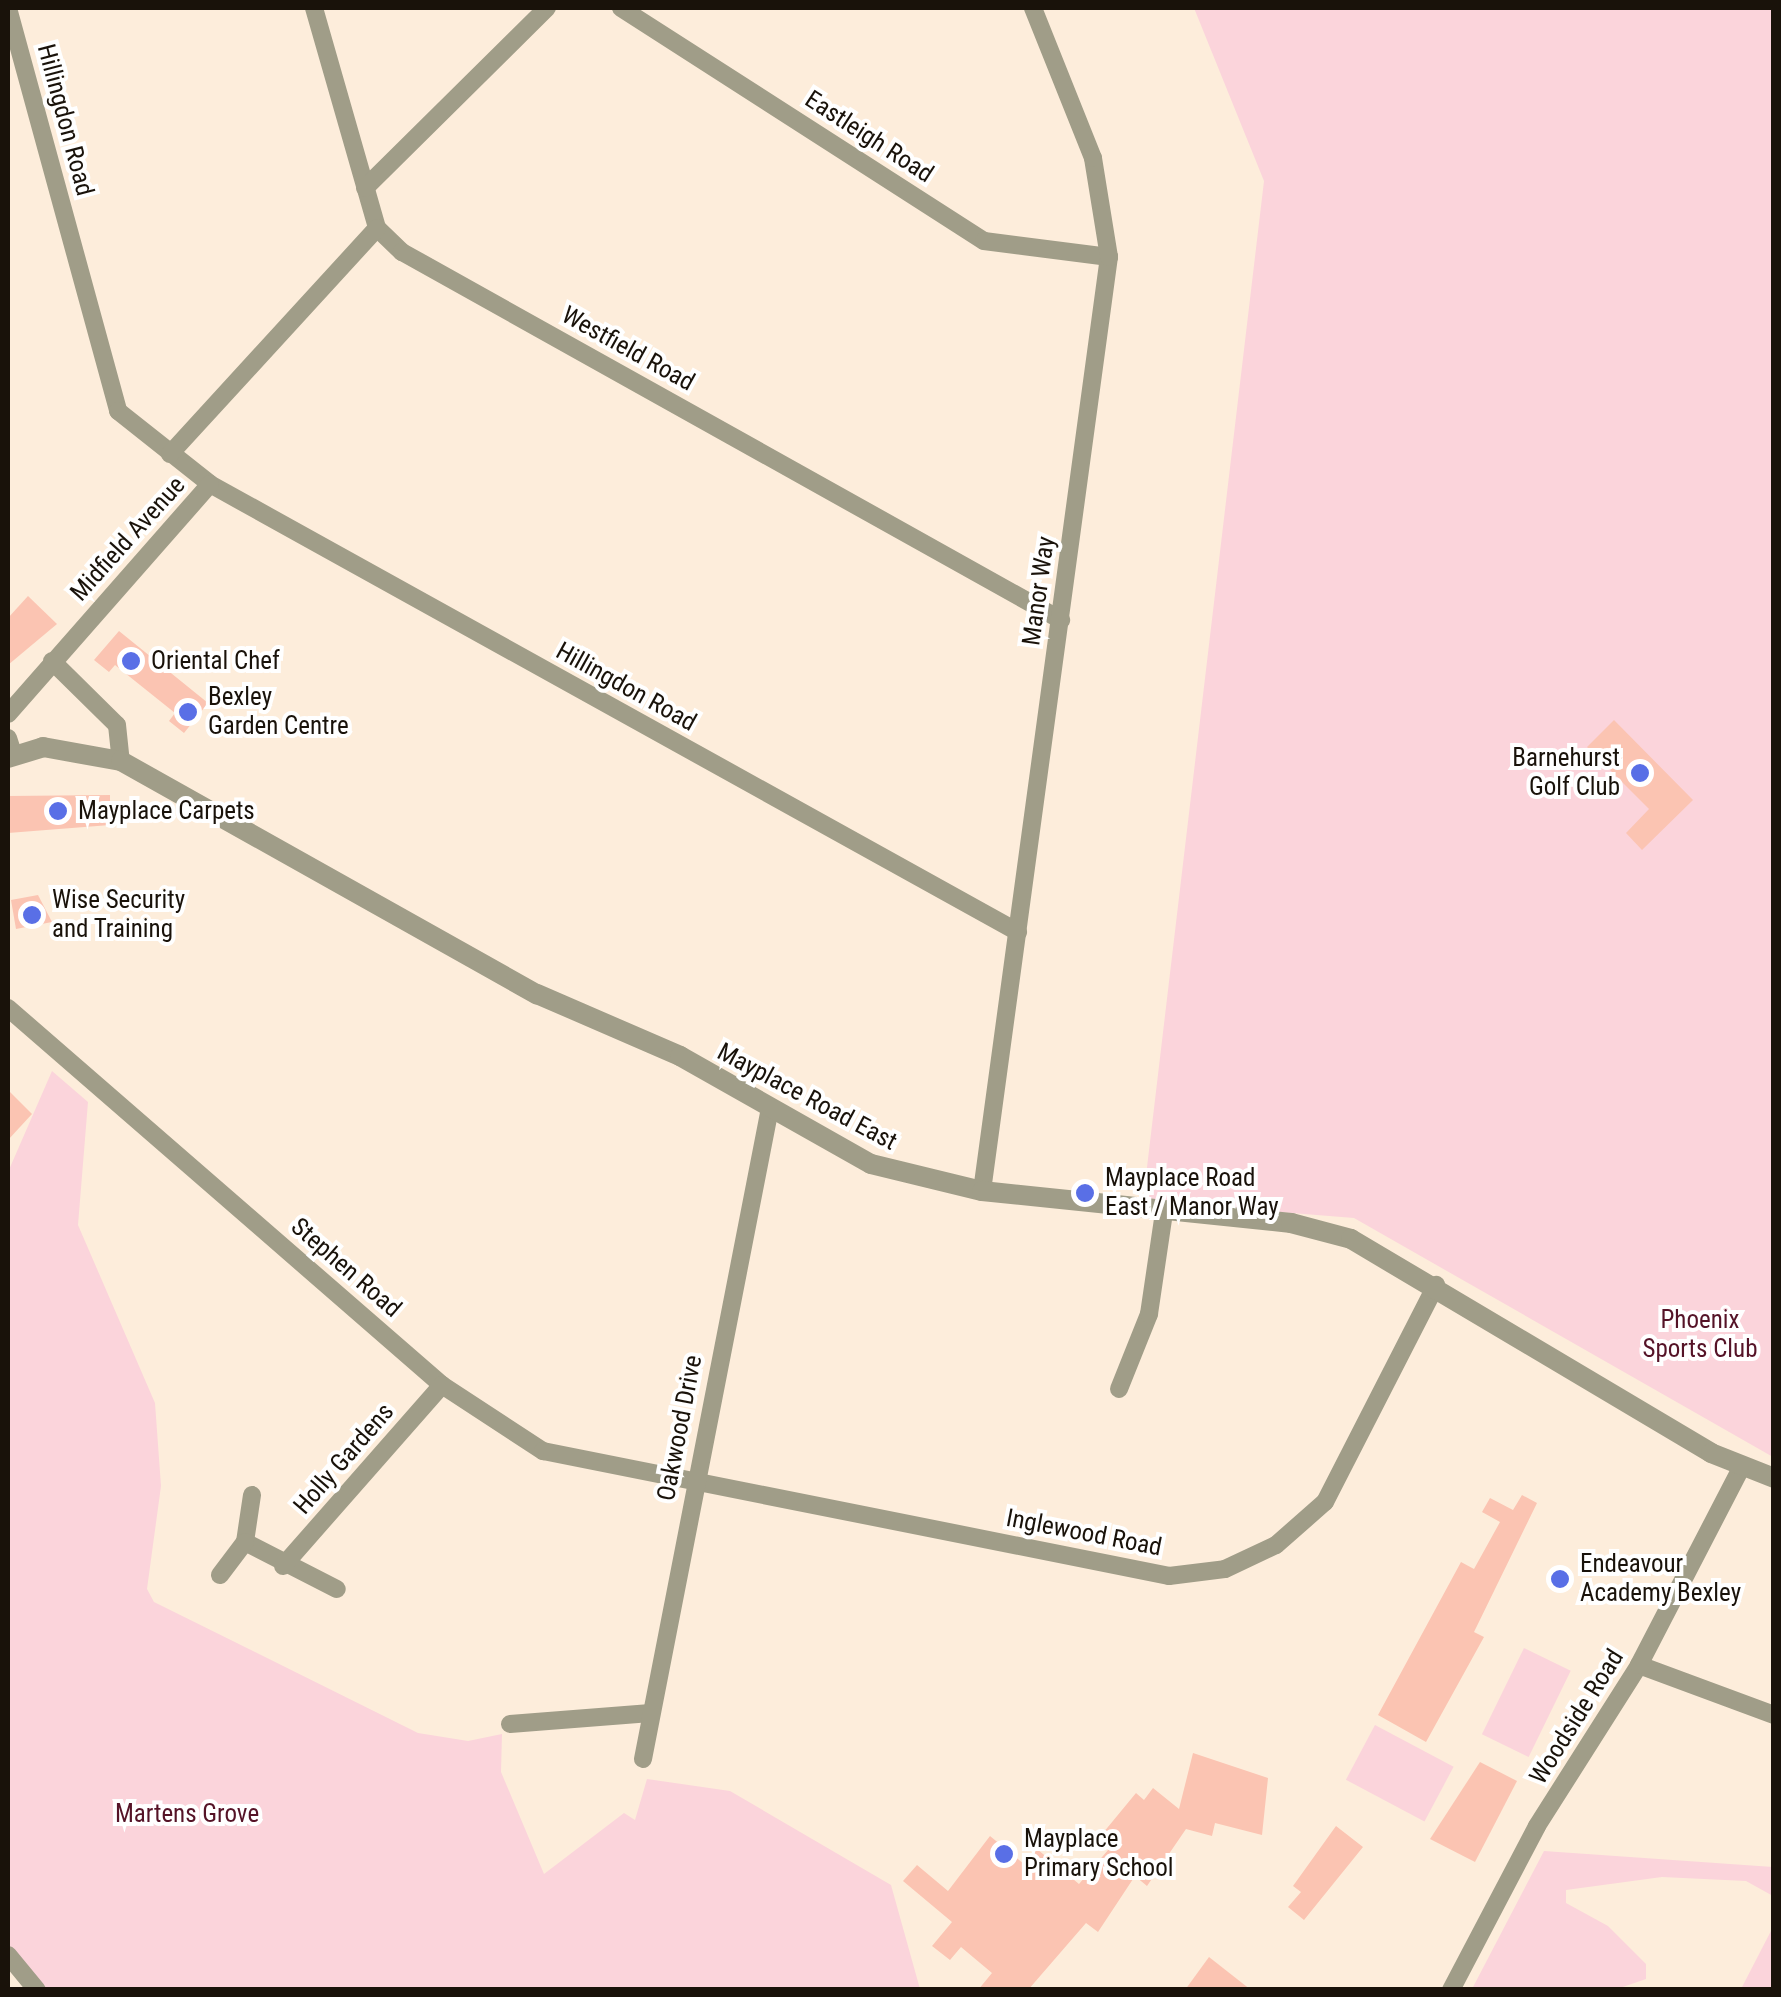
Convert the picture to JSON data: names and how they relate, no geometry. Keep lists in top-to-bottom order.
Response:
{
  "streets": {
    "street": [
      "Hillingdon Road",
      "Eastleigh Road",
      "Westfield Road",
      "Midfield Avenue",
      "Manor Way",
      "Mayplace Road East",
      "Stephen Road",
      "Oakwood Drive",
      "Holly Gardens",
      "Inglewood Road",
      "Woodside Road"
    ]
  },
  "crossings": [
    ["Hillingdon Road", "Midfield Avenue"],
    ["Hillingdon Road", "Manor Way"],
    ["Eastleigh Road", "Manor Way"],
    ["Westfield Road", "Midfield Avenue"],
    ["Westfield Road", "Manor Way"],
    ["Manor Way", "Mayplace Road East"],
    ["Mayplace Road East", "Oakwood Drive"],
    ["Mayplace Road East", "Inglewood Road"],
    ["Mayplace Road East", "Woodside Road"],
    ["Stephen Road", "Oakwood Drive"],
    ["Stephen Road", "Holly Gardens"],
    ["Stephen Road", "Inglewood Road"],
    ["Oakwood Drive", "Inglewood Road"]
  ],
  "parks": ["Phoenix Sports Club", "Martens Grove"],
  "places": [
    "Oriental Chef",
    "Bexley Garden Centre",
    "Barnehurst Golf Club",
    "Mayplace Carpets",
    "Wise Security and Training",
    "Mayplace Road East / Manor Way",
    "Endeavour Academy Bexley",
    "Mayplace Primary School"
  ]
}
